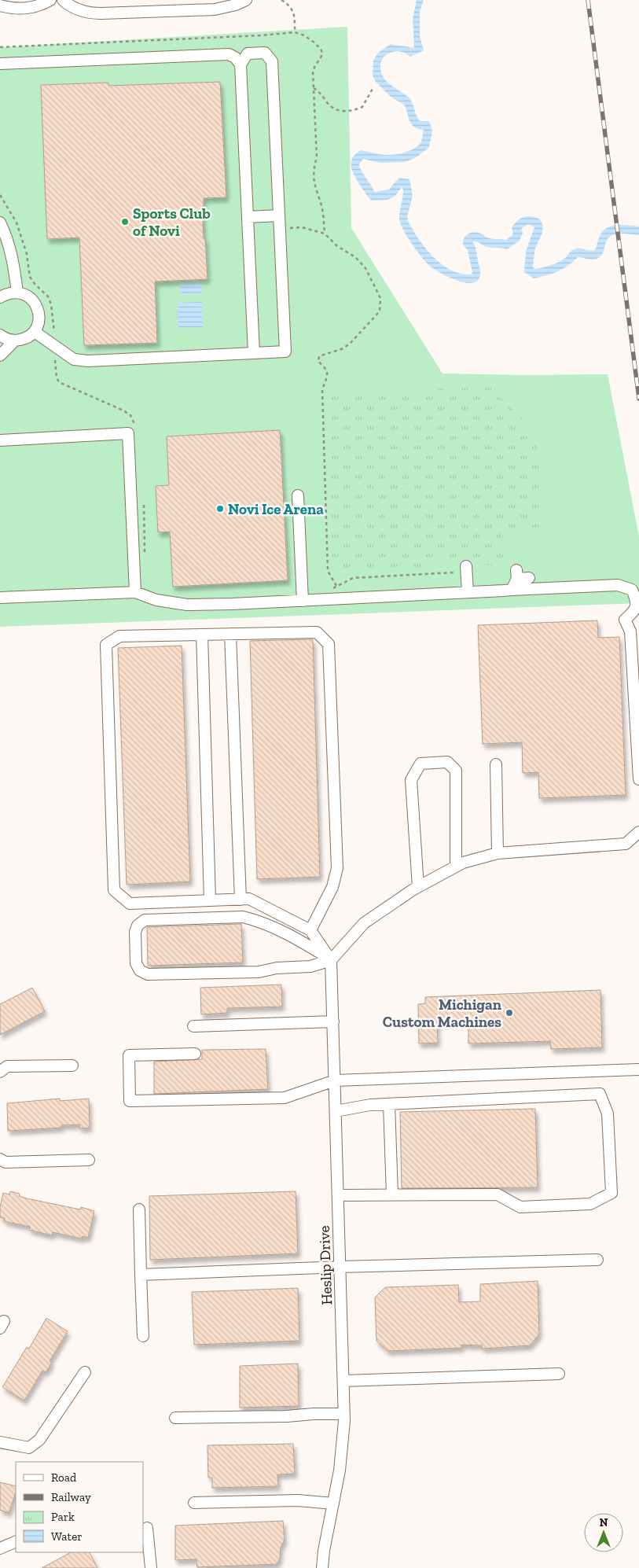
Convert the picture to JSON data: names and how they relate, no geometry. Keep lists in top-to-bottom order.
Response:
{
  "streets": {
    "street": ["Heslip Drive"]
  },
  "places": ["Sports Club of Novi", "Novi Ice Arena", "Michigan Custom Machines"],
  "legend": [
    "Road",
    "Railway",
    "Park",
    "Water"
  ],
  "north": "top"
}
